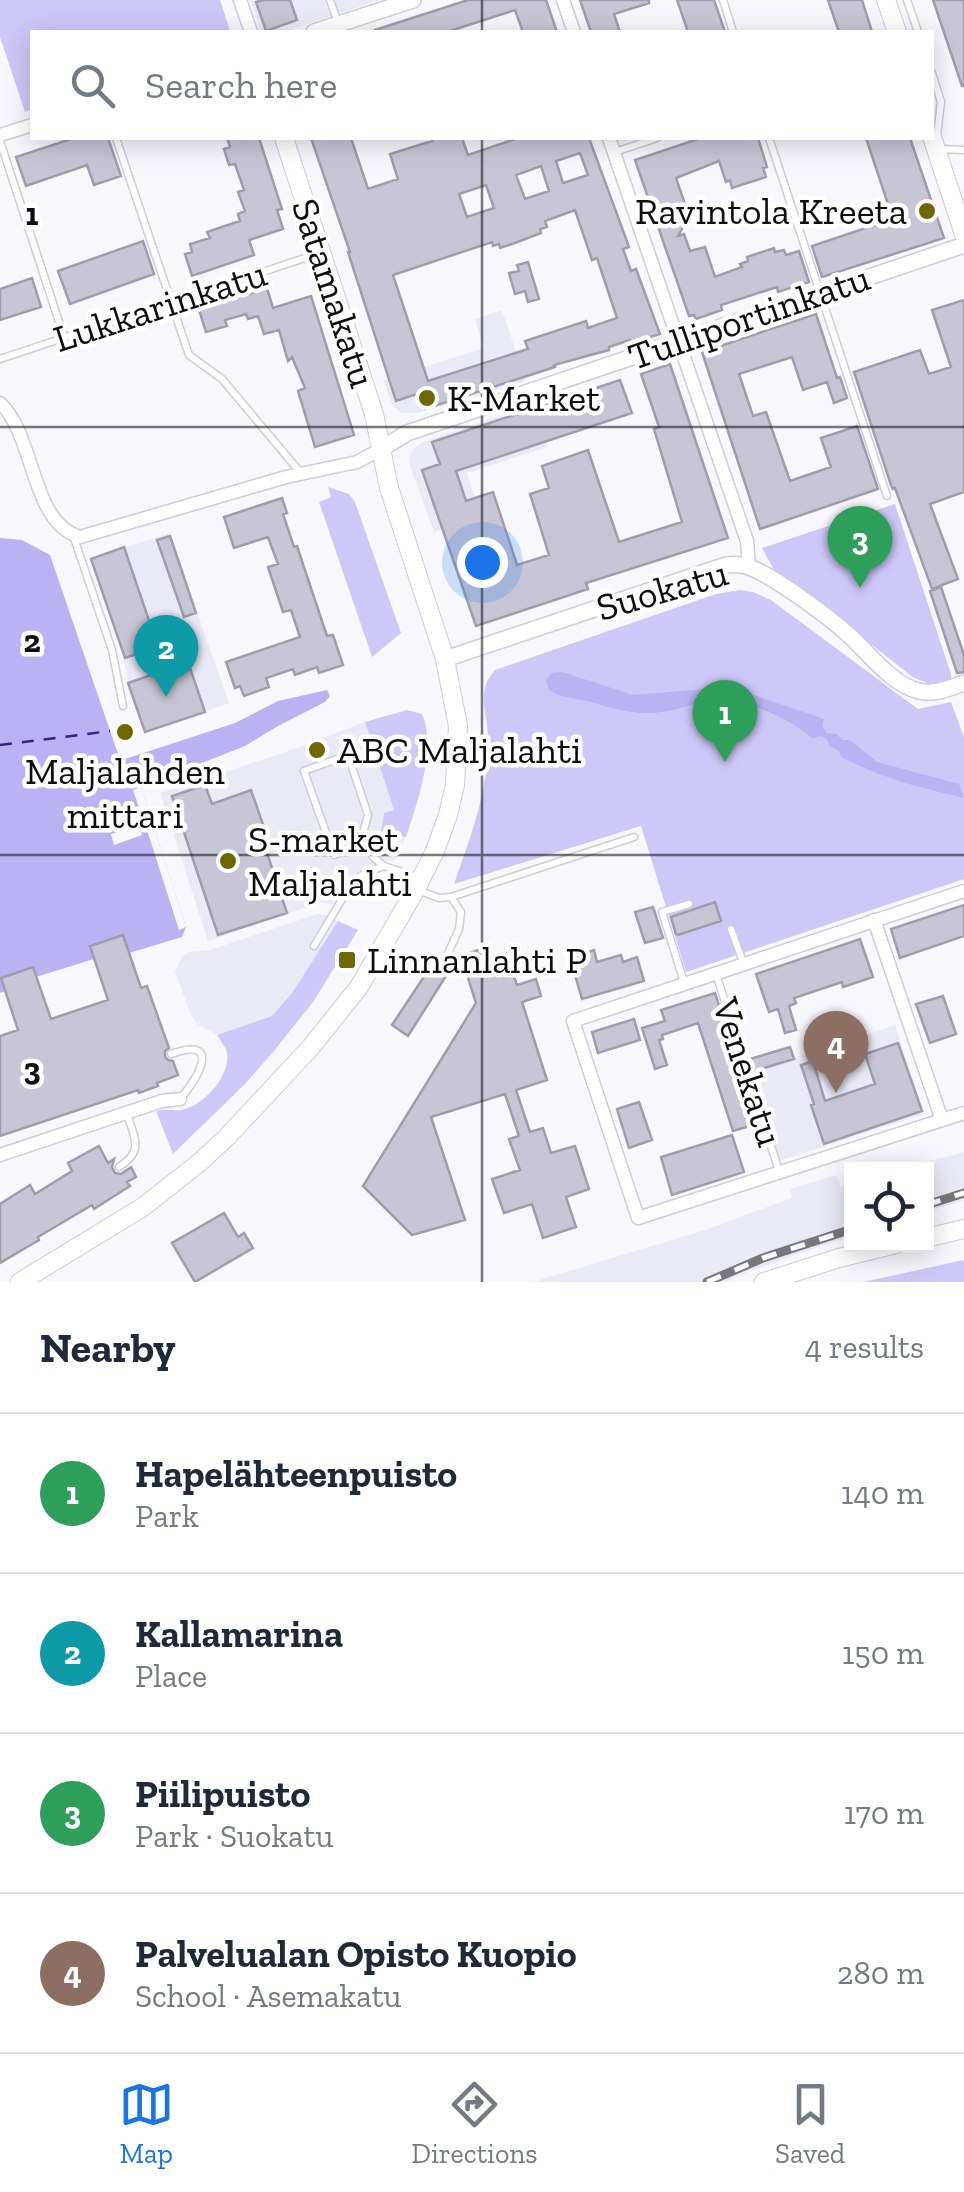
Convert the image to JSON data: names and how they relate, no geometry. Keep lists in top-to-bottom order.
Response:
{
  "streets": {
    "main road": ["Satamakatu"],
    "street": ["Tulliportinkatu", "Suokatu"],
    "lane": ["Lukkarinkatu", "Venekatu"]
  },
  "crossings": [
    ["Satamakatu", "Lukkarinkatu"],
    ["Satamakatu", "Tulliportinkatu"],
    ["Satamakatu", "Suokatu"]
  ],
  "places": {
    "other": [
      "Ravintola Kreeta",
      "K-Market",
      "Maljalahden mittari",
      "ABC Maljalahti",
      "S-market Maljalahti"
    ],
    "transit": ["Linnanlahti P"]
  },
  "page": {
    "search": "Search here",
    "pins": [
      "3",
      "2",
      "1",
      "4"
    ],
    "heading": ["Nearby", "4 results"],
    "list": [
      {
        "mark": "1",
        "name": "Hapelähteenpuisto",
        "note": "Park",
        "value": "140 m"
      },
      {
        "mark": "2",
        "name": "Kallamarina",
        "note": "Place",
        "value": "150 m"
      },
      {
        "mark": "3",
        "name": "Piilipuisto",
        "note": "Park · Suokatu",
        "value": "170 m"
      },
      {
        "mark": "4",
        "name": "Palvelualan Opisto Kuopio",
        "note": "School · Asemakatu",
        "value": "280 m"
      }
    ],
    "nav": ["Map", "Directions", "Saved"]
  },
  "grid": {
    "rows": ["1", "2", "3"]
  }
}
